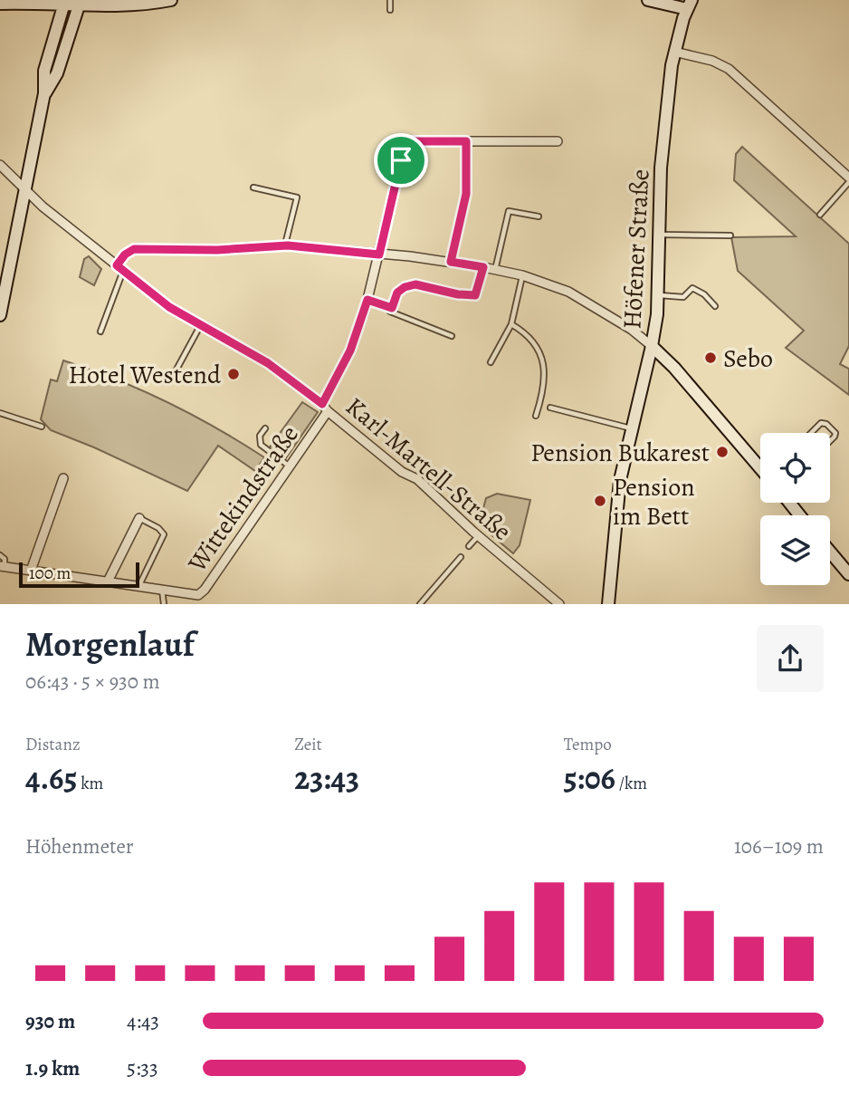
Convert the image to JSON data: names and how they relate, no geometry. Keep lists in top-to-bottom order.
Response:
{
  "streets": {
    "main road": ["Höfener Straße"],
    "street": ["Karl-Martell-Straße", "Wittekindstraße"]
  },
  "crossings": [
    ["Karl-Martell-Straße", "Wittekindstraße"]
  ],
  "places": [
    "Sebo",
    "Hotel Westend",
    "Pension Bukarest",
    "Pension im Bett"
  ],
  "scale_bar": "100 m",
  "page": {
    "scale": "100 m",
    "heading": ["Morgenlauf", "06:43 · 5 × 930 m"],
    "stats": [
      ["Distanz", "4.65 km"],
      ["Zeit", "23:43"],
      ["Tempo", "5:06 /km"]
    ],
    "chart": ["Höhenmeter", "106–109 m"],
    "list": [
      {
        "name": "930 m",
        "note": "4:43"
      },
      {
        "name": "1.9 km",
        "note": "5:33"
      }
    ]
  }
}
